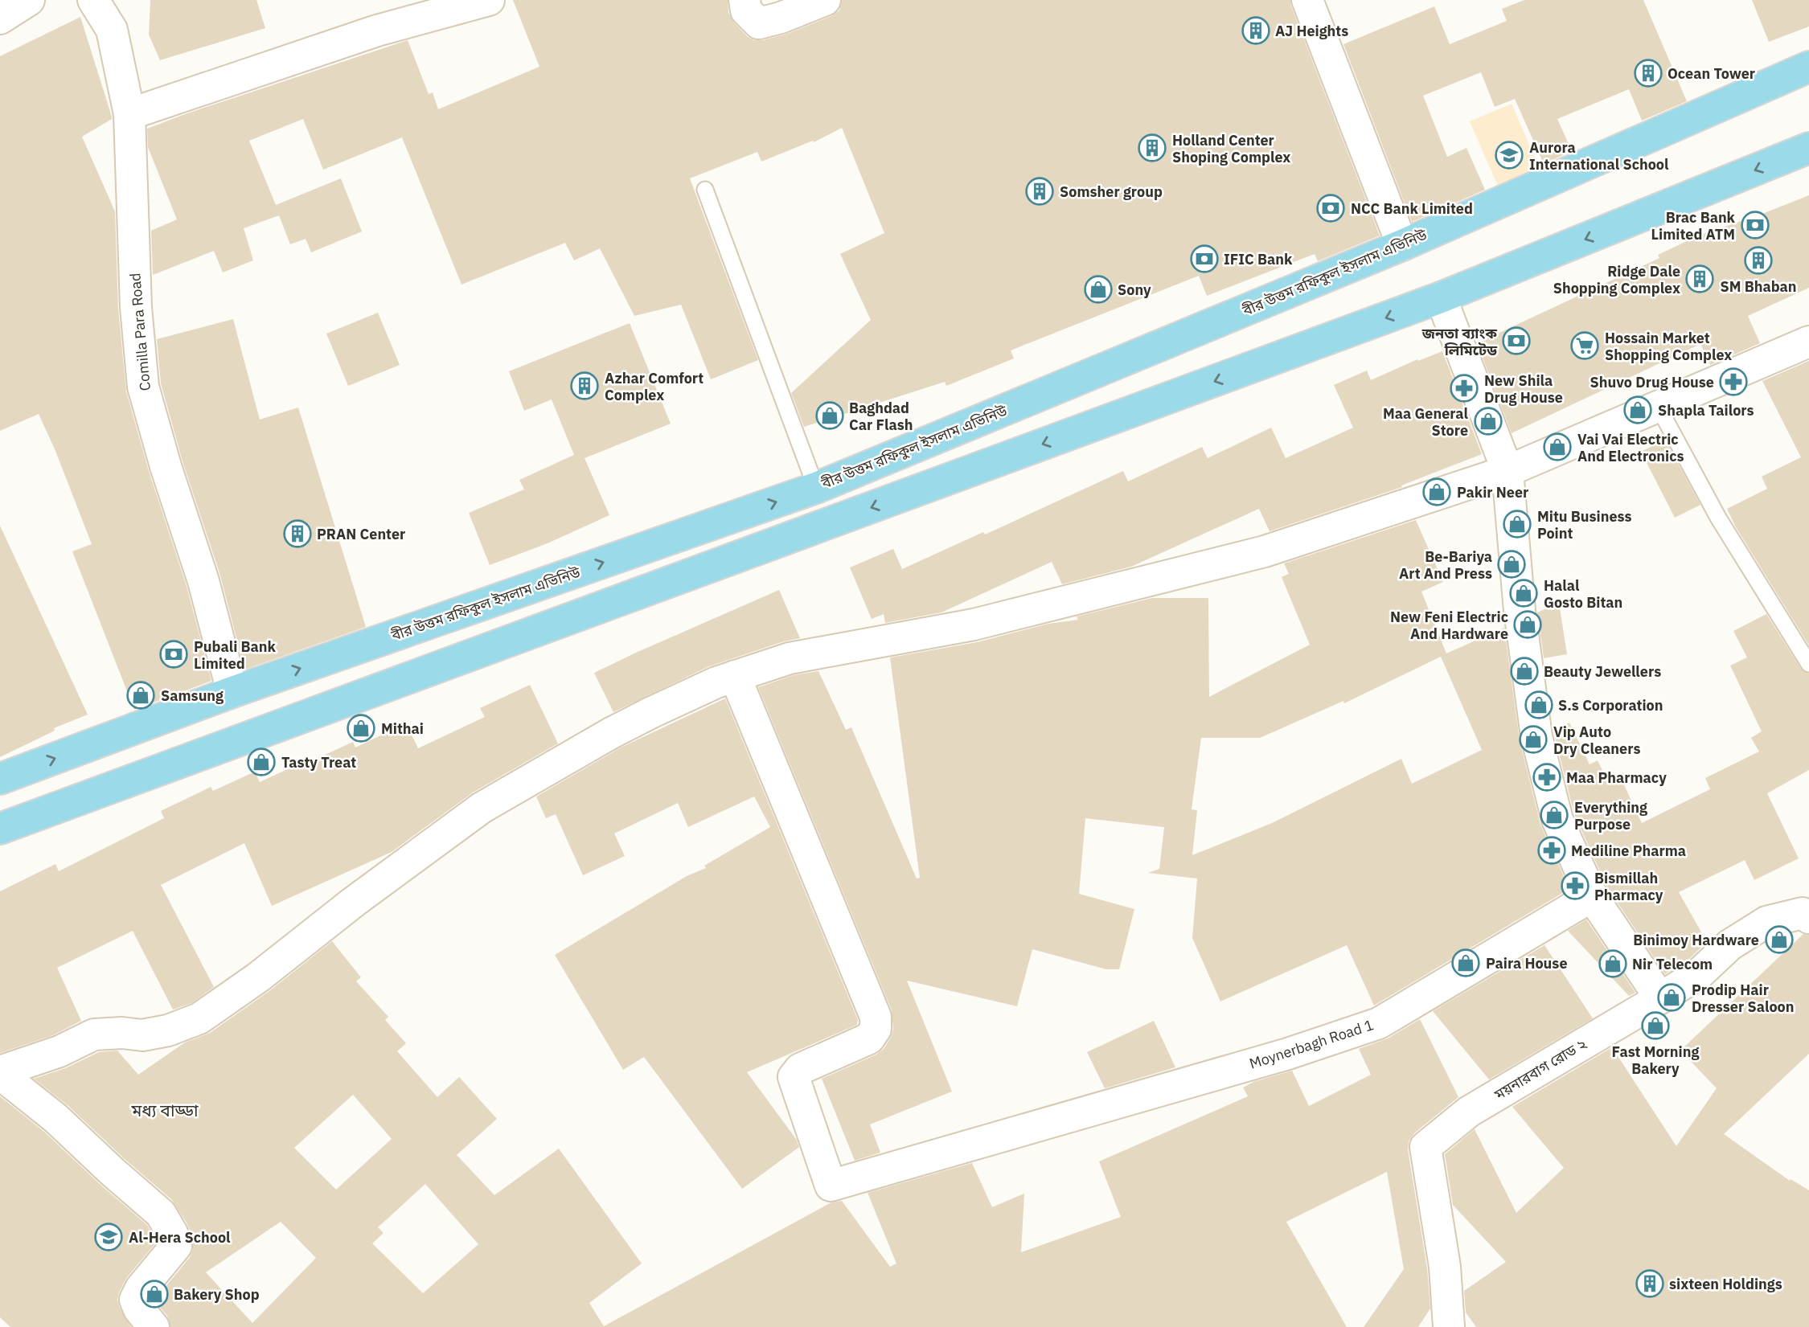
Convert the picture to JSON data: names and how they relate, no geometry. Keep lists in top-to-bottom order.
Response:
{
  "streets": {
    "main road": ["বীর উত্তম রফিকুল ইসলাম এভিনিউ"],
    "street": ["Comilla Para Road", "Moynerbagh Road 1", "ময়নারবাগ রোড ২"]
  },
  "crossings": [
    ["বীর উত্তম রফিকুল ইসলাম এভিনিউ", "Comilla Para Road"]
  ],
  "districts": ["মধ্য বাড্ডা"],
  "places": {
    "building": [
      "AJ Heights",
      "Ocean Tower",
      "Holland Center Shoping Complex",
      "Somsher group",
      "SM Bhaban",
      "Ridge Dale Shopping Complex",
      "Azhar Comfort Complex",
      "PRAN Center",
      "sixteen Holdings"
    ],
    "school or university": ["Aurora International School", "Al-Hera School"],
    "bank": [
      "NCC Bank Limited",
      "Brac Bank Limited ATM",
      "IFIC Bank",
      "জনতা ব্যাংক লিমিটেড",
      "Pubali Bank Limited"
    ],
    "shop": [
      "Sony",
      "Shapla Tailors",
      "Baghdad Car Flash",
      "Maa General Store",
      "Vai Vai Electric And Electronics",
      "Pakir Neer",
      "Mitu Business Point",
      "Be-Bariya Art And Press",
      "Halal Gosto Bitan",
      "New Feni Electric And Hardware",
      "Beauty Jewellers",
      "Samsung",
      "S.s Corporation",
      "Mithai",
      "Vip Auto Dry Cleaners",
      "Tasty Treat",
      "Everything Purpose",
      "Binimoy Hardware",
      "Paira House",
      "Nir Telecom",
      "Prodip Hair Dresser Saloon",
      "Fast Morning Bakery",
      "Bakery Shop"
    ],
    "supermarket": ["Hossain Market Shopping Complex"],
    "pharmacy": [
      "Shuvo Drug House",
      "New Shila Drug House",
      "Maa Pharmacy",
      "Mediline Pharma",
      "Bismillah Pharmacy"
    ]
  }
}
